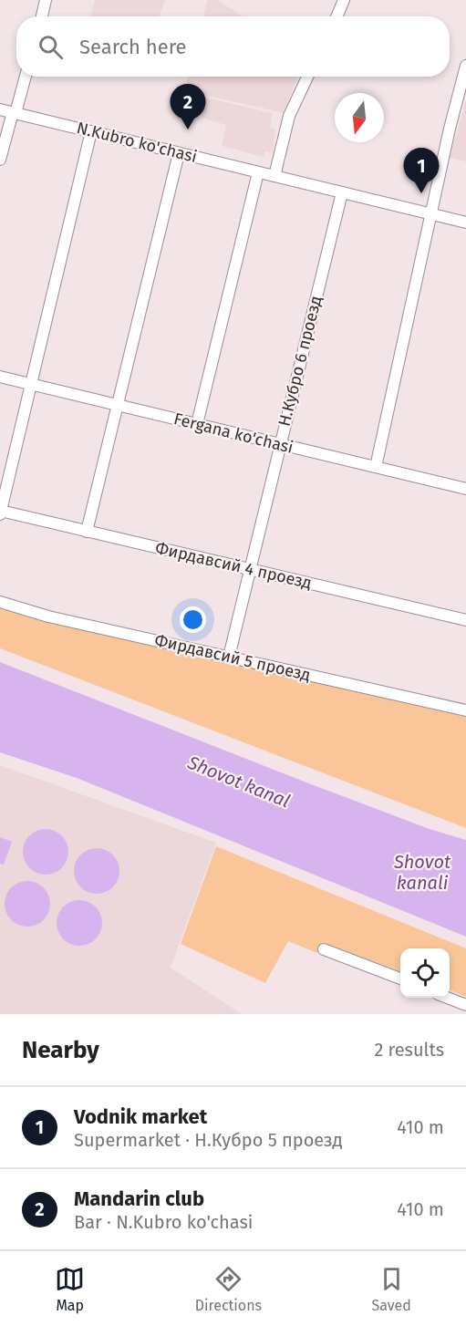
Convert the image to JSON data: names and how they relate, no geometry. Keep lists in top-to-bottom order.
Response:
{
  "streets": {
    "street": [
      "N.Kubro ko'chasi",
      "Н.Кубро 6 проезд",
      "Fergana ko'chasi",
      "Фирдавсий 4 проезд",
      "Фирдавсий 5 проезд"
    ]
  },
  "crossings": [
    ["N.Kubro ko'chasi", "Н.Кубро 6 проезд"],
    ["Н.Кубро 6 проезд", "Fergana ko'chasi"],
    ["Н.Кубро 6 проезд", "Фирдавсий 4 проезд"],
    ["Н.Кубро 6 проезд", "Фирдавсий 5 проезд"]
  ],
  "water": ["Shovot kanal", "Shovot kanali"],
  "north": "bottom",
  "page": {
    "search": "Search here",
    "pins": ["2", "1"],
    "heading": ["Nearby", "2 results"],
    "list": [
      {
        "mark": "1",
        "name": "Vodnik market",
        "note": "Supermarket · Н.Кубро 5 проезд",
        "value": "410 m"
      },
      {
        "mark": "2",
        "name": "Mandarin club",
        "note": "Bar · N.Kubro ko'chasi",
        "value": "410 m"
      }
    ],
    "nav": ["Map", "Directions", "Saved"]
  }
}
